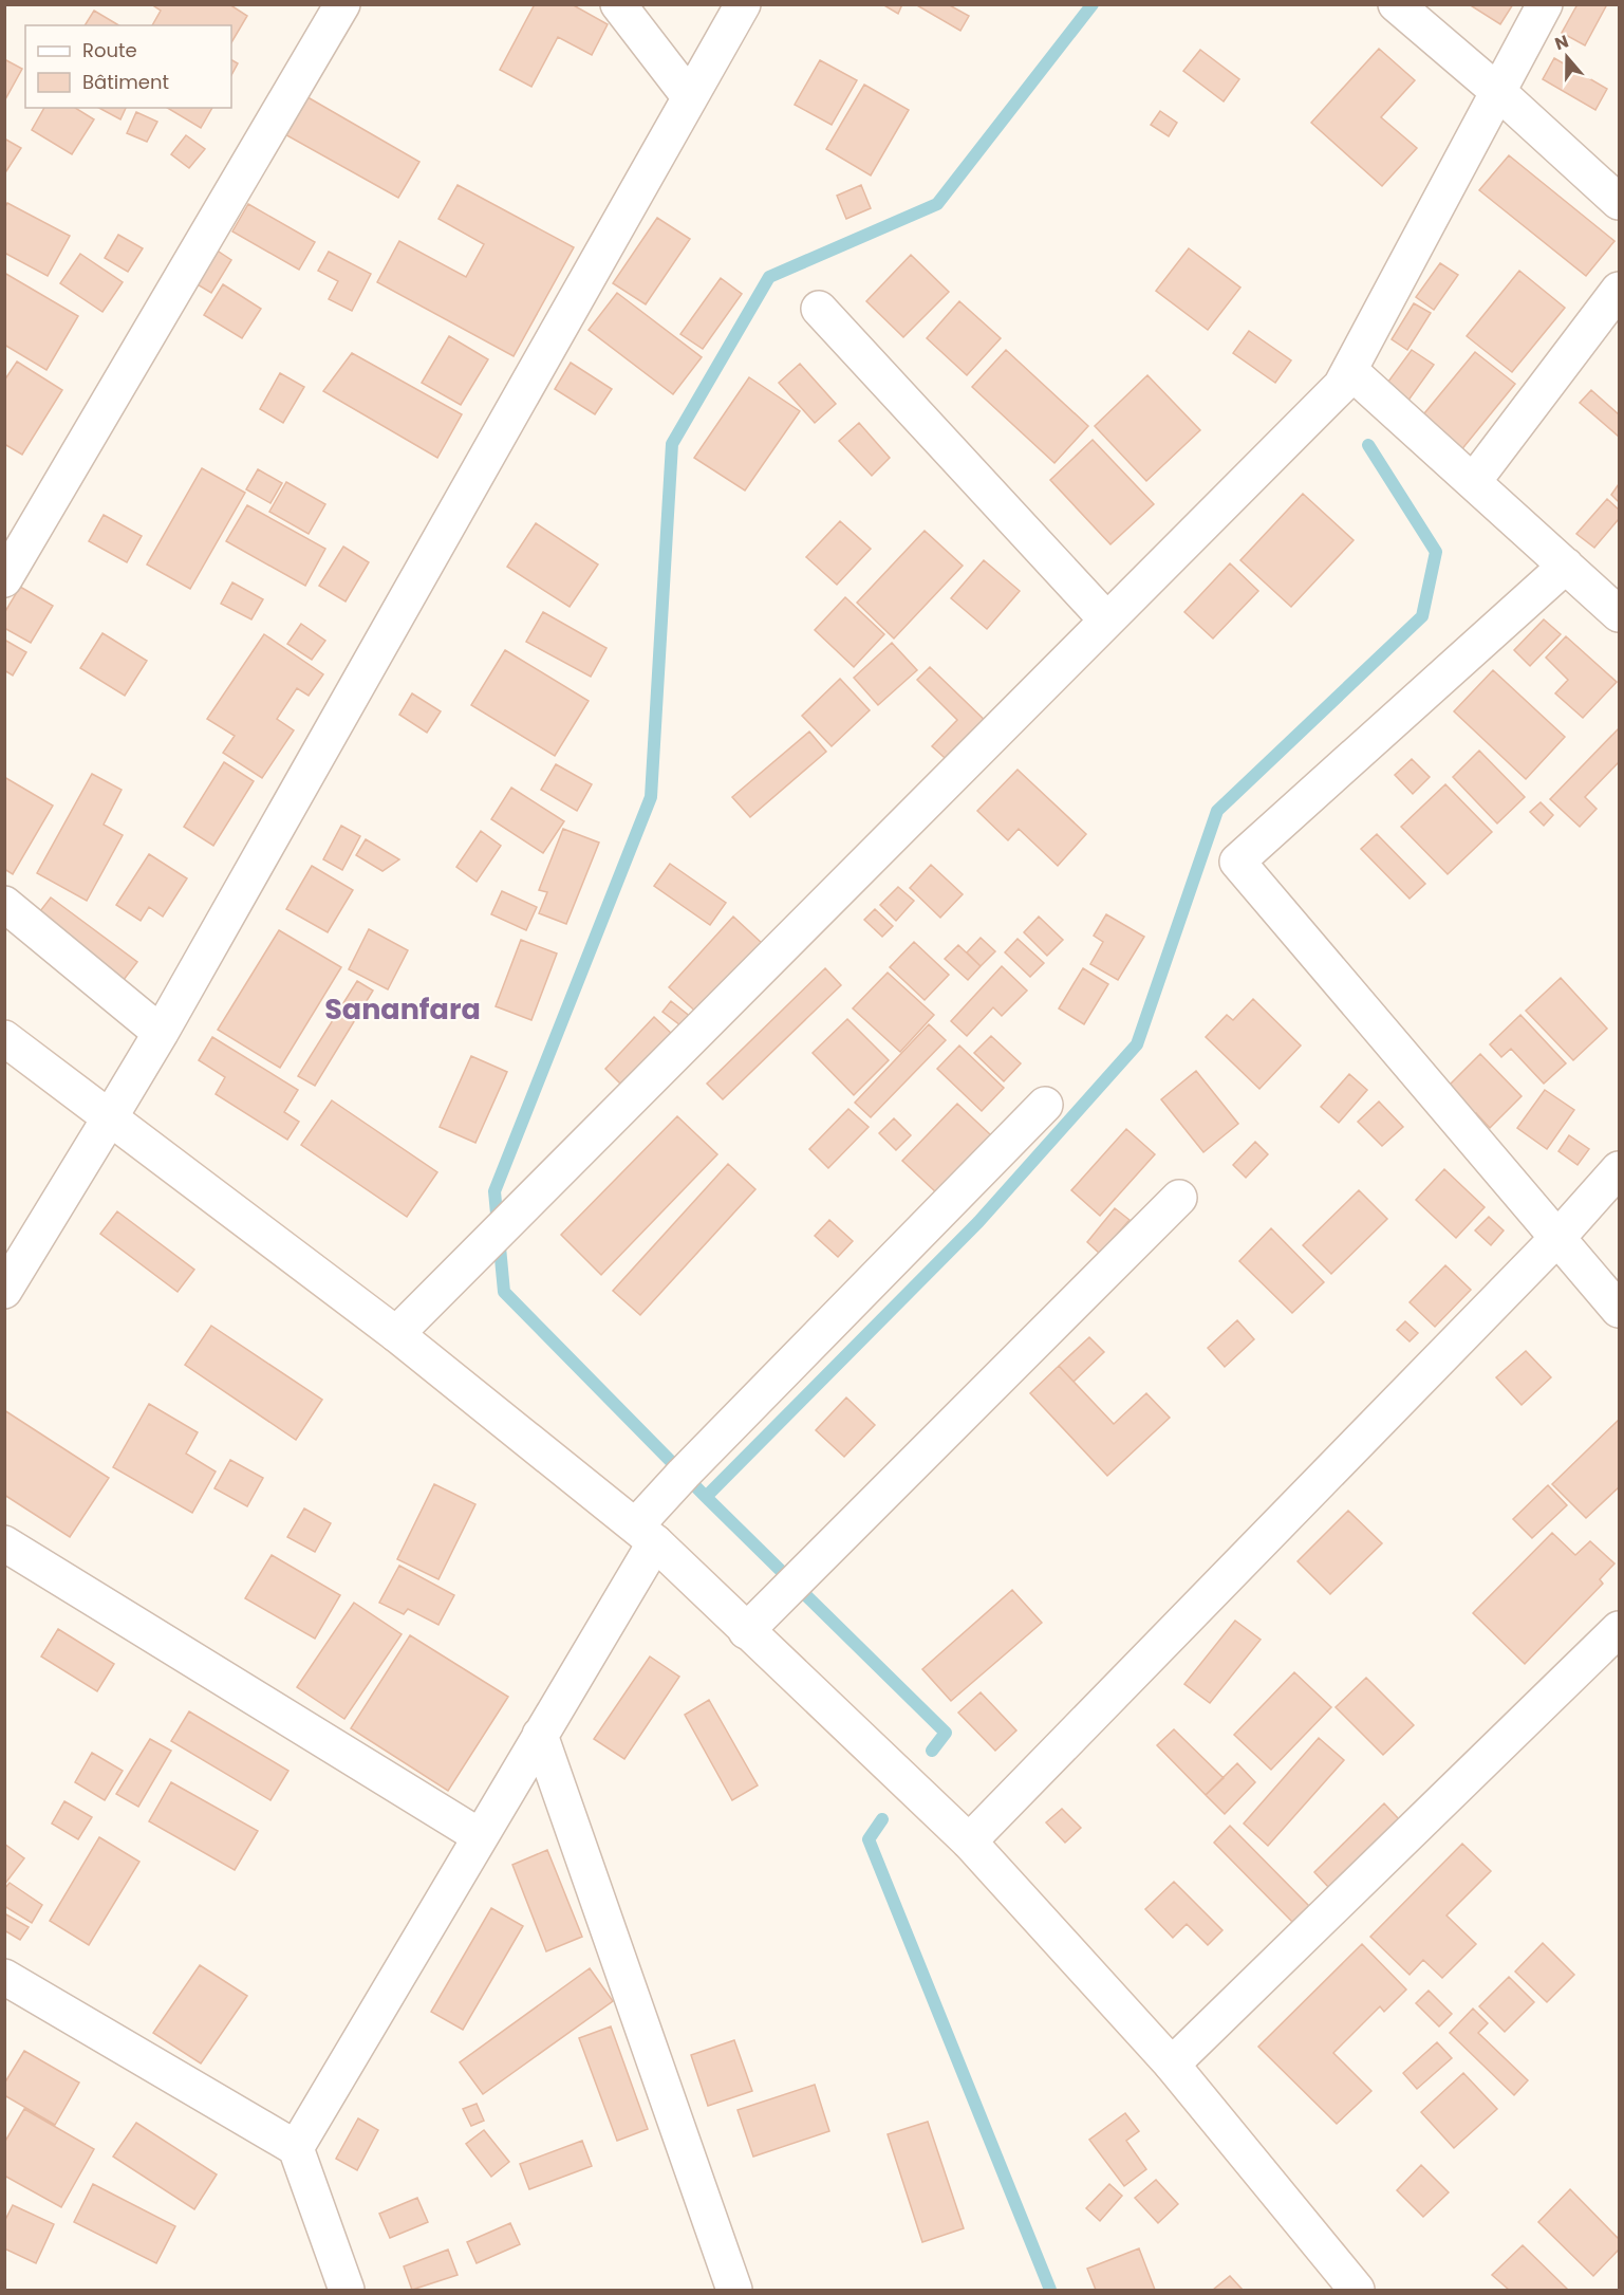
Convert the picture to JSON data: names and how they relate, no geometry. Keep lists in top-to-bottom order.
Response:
{
  "districts": ["Sananfara"],
  "legend": ["Route", "Bâtiment"],
  "north": "top"
}
